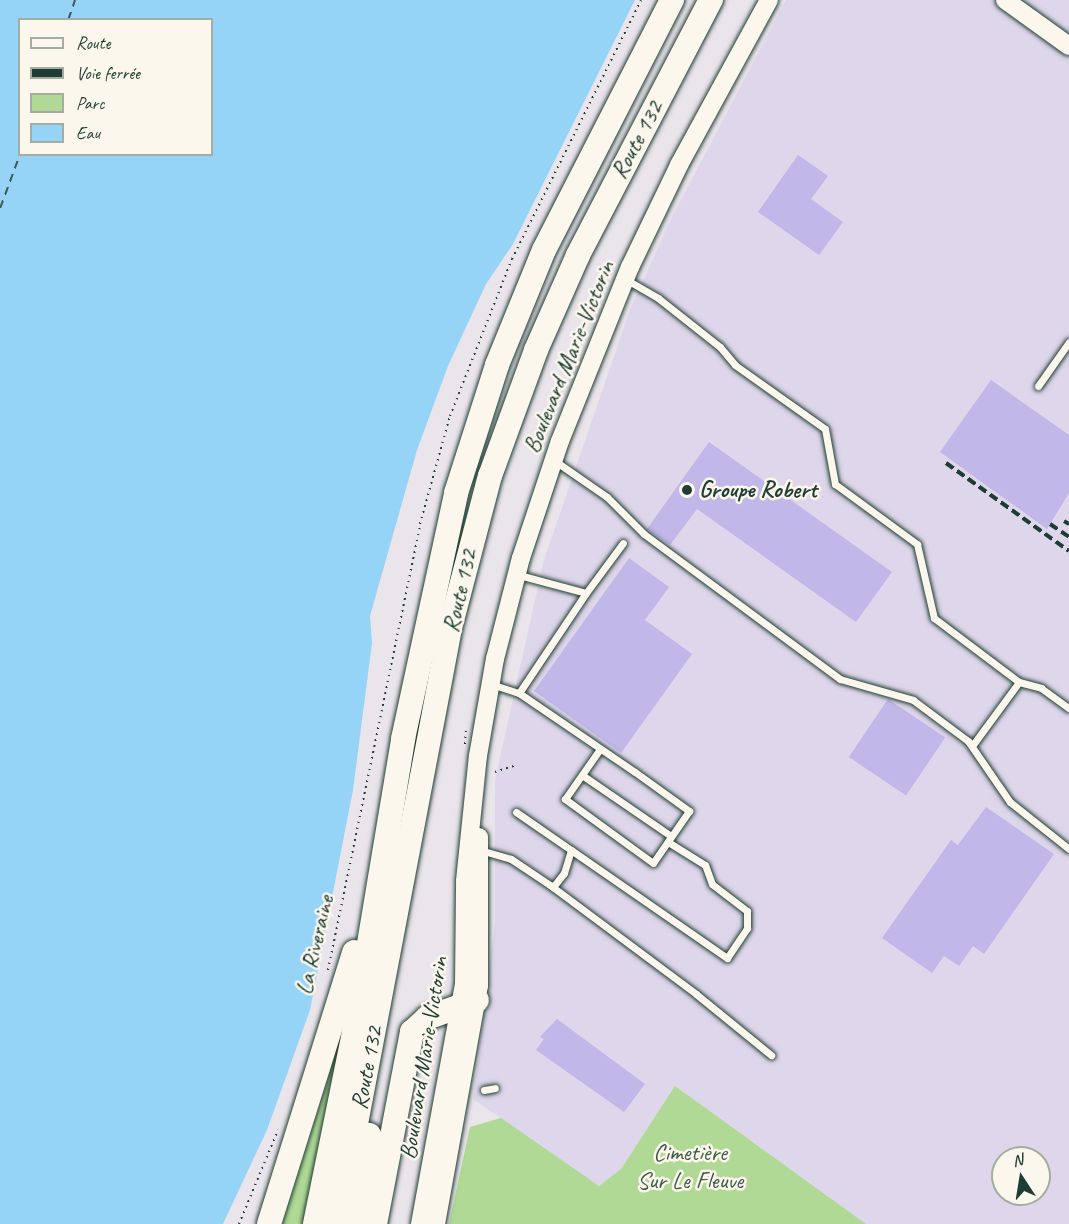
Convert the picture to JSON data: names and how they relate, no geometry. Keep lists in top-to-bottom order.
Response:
{
  "streets": {
    "highway": ["Route 132"],
    "street": ["Boulevard Marie-Victorin"],
    "path": ["La Riveraine"]
  },
  "parks": ["Cimetière Sur Le Fleuve"],
  "places": ["Groupe Robert"],
  "legend": [
    "Route",
    "Voie ferrée",
    "Parc",
    "Eau"
  ],
  "north": "top"
}
